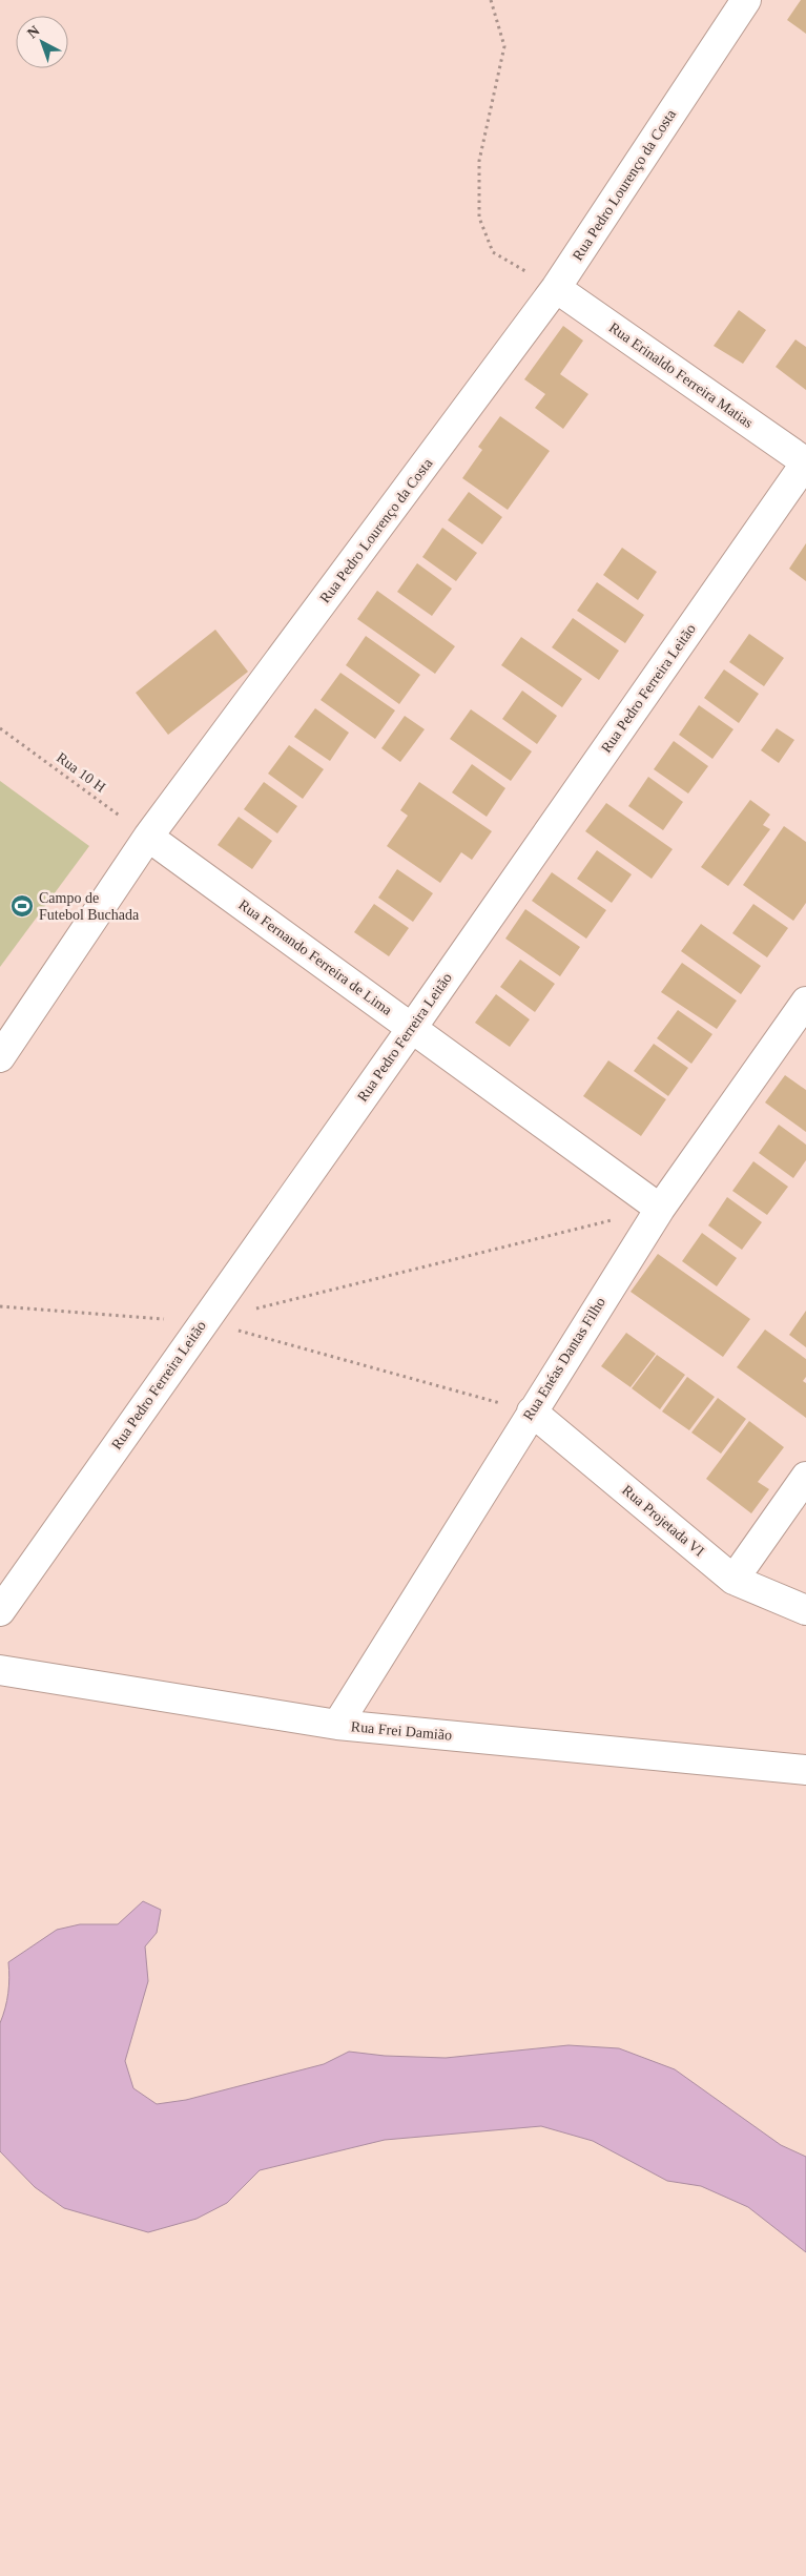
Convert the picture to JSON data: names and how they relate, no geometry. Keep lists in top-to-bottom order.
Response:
{
  "streets": {
    "street": [
      "Rua Pedro Lourenço da Costa",
      "Rua Erinaldo Ferreira Matias",
      "Rua Pedro Ferreira Leitão",
      "Rua Fernando Ferreira de Lima",
      "Rua Enéas Dantas Filho",
      "Rua Projetada VI",
      "Rua Frei Damião"
    ],
    "path": ["Rua 10 H"]
  },
  "crossings": [
    ["Rua Pedro Lourenço da Costa", "Rua Erinaldo Ferreira Matias"],
    ["Rua Pedro Lourenço da Costa", "Rua 10 H"],
    ["Rua Pedro Lourenço da Costa", "Rua Fernando Ferreira de Lima"],
    ["Rua Erinaldo Ferreira Matias", "Rua Pedro Ferreira Leitão"],
    ["Rua Pedro Ferreira Leitão", "Rua Fernando Ferreira de Lima"],
    ["Rua 10 H", "Rua Fernando Ferreira de Lima"],
    ["Rua Fernando Ferreira de Lima", "Rua Enéas Dantas Filho"],
    ["Rua Enéas Dantas Filho", "Rua Projetada VI"],
    ["Rua Enéas Dantas Filho", "Rua Frei Damião"]
  ],
  "places": {
    "sports": ["Campo de Futebol Buchada"]
  },
  "north": "top left"
}
